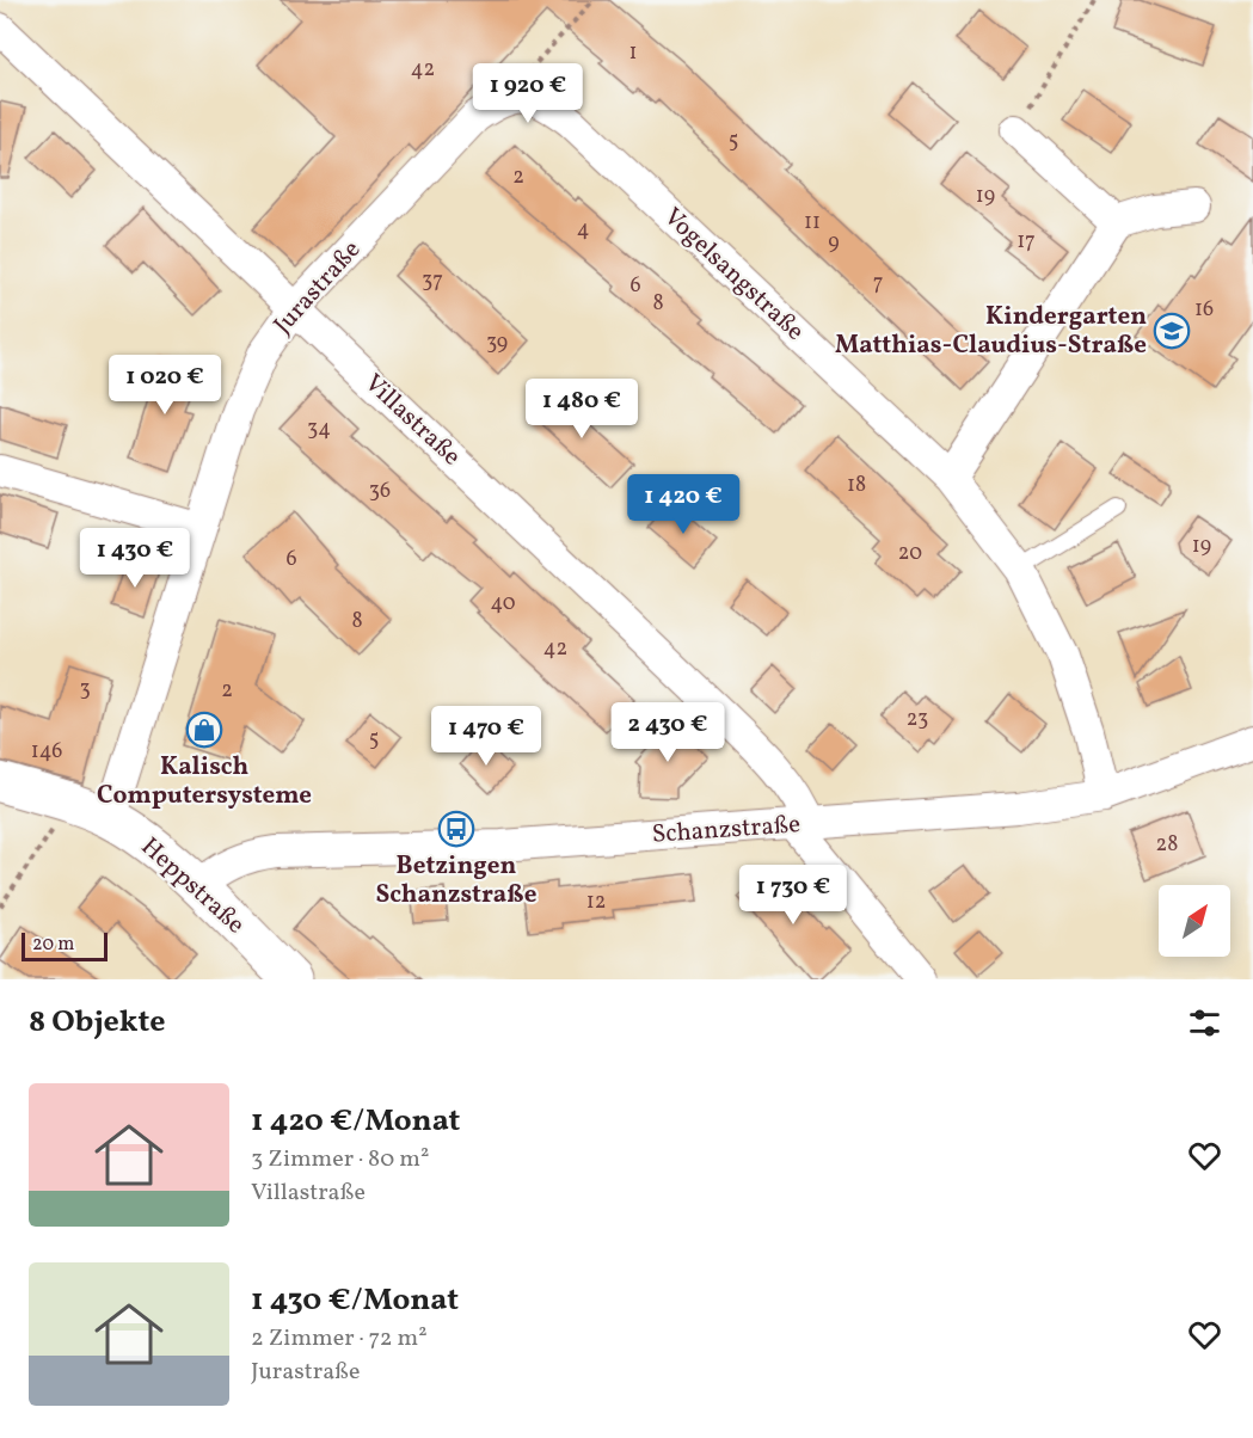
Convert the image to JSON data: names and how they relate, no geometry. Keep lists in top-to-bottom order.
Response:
{
  "streets": {
    "street": [
      "Vogelsangstraße",
      "Jurastraße",
      "Villastraße",
      "Schanzstraße",
      "Heppstraße"
    ]
  },
  "crossings": [
    ["Vogelsangstraße", "Jurastraße"],
    ["Vogelsangstraße", "Schanzstraße"],
    ["Jurastraße", "Villastraße"],
    ["Jurastraße", "Heppstraße"],
    ["Villastraße", "Schanzstraße"],
    ["Schanzstraße", "Heppstraße"]
  ],
  "places": {
    "school or university": ["Kindergarten Matthias-Claudius-Straße"],
    "shop": ["Kalisch Computersysteme"],
    "bus stop": ["Betzingen Schanzstraße"]
  },
  "house_numbers": [
    "1",
    "42",
    "5",
    "2",
    "19",
    "11",
    "4",
    "17",
    "9",
    "37",
    "7",
    "6",
    "8",
    "16",
    "39",
    "34",
    "18",
    "36",
    "19",
    "20",
    "6",
    "40",
    "8",
    "42",
    "3",
    "2",
    "23",
    "5",
    "146",
    "28",
    "12"
  ],
  "scale_bar": "20 m",
  "north": "top right",
  "page": {
    "price": [
      "1 920 €",
      "1 020 €",
      "1 480 €",
      "1 420 €",
      "1 430 €",
      "2 430 €",
      "1 470 €",
      "1 730 €"
    ],
    "scale": "20 m",
    "heading": "8 Objekte",
    "list": [
      {
        "name": "1 420 €/Monat",
        "note": "3 Zimmer · 80 m² · Villastraße"
      },
      {
        "name": "1 430 €/Monat",
        "note": "2 Zimmer · 72 m² · Jurastraße"
      }
    ]
  }
}
